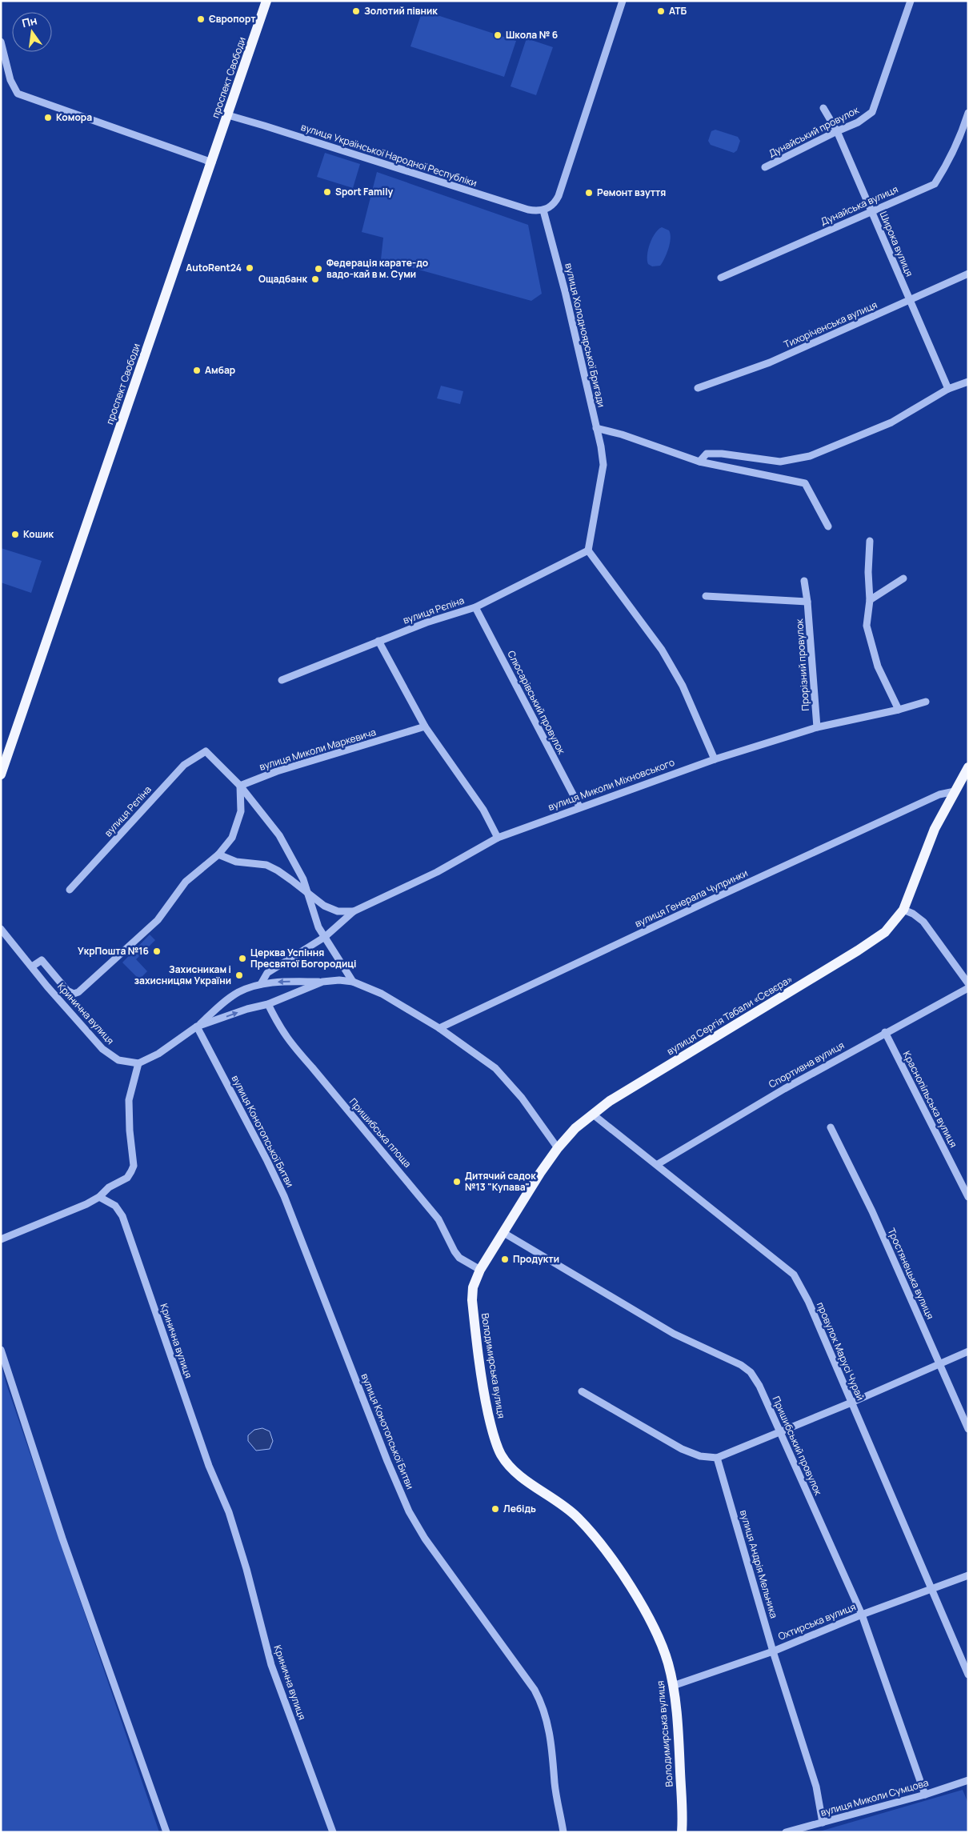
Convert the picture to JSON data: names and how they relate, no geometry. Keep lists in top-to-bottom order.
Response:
{
  "streets": {
    "main road": ["проспект Свободи", "вулиця Сергія Табали «Сєвєра»", "Володимирська вулиця"],
    "street": [
      "Дунайський провулок",
      "вулиця Української Народної Республіки",
      "Дунайська вулиця",
      "Широка вулиця",
      "Тихоріченська вулиця",
      "вулиця Холодноярської Бригади",
      "вулиця Рєпіна",
      "Прорізний провулок",
      "Слюсарівський провулок",
      "вулиця Миколи Маркевича",
      "вулиця Миколи Міхновського",
      "вулиця Генерала Чупринки",
      "Кринична вулиця",
      "Спортивна вулиця",
      "Краснопільська вулиця",
      "вулиця Конотопської Битви",
      "Пришибська площа",
      "Тростянецька вулиця",
      "провулок Марусі Чурай",
      "Пришибський провулок",
      "вулиця Андрія Мельника",
      "Охтирська вулиця",
      "вулиця Миколи Сумцова"
    ]
  },
  "crossings": [
    ["проспект Свободи", "вулиця Української Народної Республіки"],
    ["Дунайський провулок", "Широка вулиця"],
    ["вулиця Української Народної Республіки", "вулиця Холодноярської Бригади"],
    ["Дунайська вулиця", "Широка вулиця"],
    ["Широка вулиця", "Тихоріченська вулиця"],
    ["вулиця Холодноярської Бригади", "вулиця Рєпіна"],
    ["вулиця Рєпіна", "Слюсарівський провулок"],
    ["вулиця Рєпіна", "вулиця Миколи Маркевича"],
    ["Прорізний провулок", "вулиця Миколи Міхновського"],
    ["Слюсарівський провулок", "вулиця Миколи Міхновського"],
    ["вулиця Генерала Чупринки", "вулиця Сергія Табали «Сєвєра»"],
    ["вулиця Сергія Табали «Сєвєра»", "Пришибська площа"],
    ["вулиця Сергія Табали «Сєвєра»", "провулок Марусі Чурай"],
    ["вулиця Сергія Табали «Сєвєра»", "Володимирська вулиця"],
    ["вулиця Сергія Табали «Сєвєра»", "Пришибський провулок"],
    ["Спортивна вулиця", "Краснопільська вулиця"],
    ["Спортивна вулиця", "провулок Марусі Чурай"],
    ["Пришибська площа", "Володимирська вулиця"],
    ["провулок Марусі Чурай", "Охтирська вулиця"],
    ["Володимирська вулиця", "Охтирська вулиця"],
    ["Пришибський провулок", "Охтирська вулиця"],
    ["Пришибський провулок", "вулиця Миколи Сумцова"],
    ["вулиця Андрія Мельника", "Охтирська вулиця"],
    ["вулиця Андрія Мельника", "вулиця Миколи Сумцова"]
  ],
  "places": [
    "Золотий півник",
    "АТБ",
    "Європорт",
    "Школа № 6",
    "Комора",
    "Sport Family",
    "Ремонт взуття",
    "AutoRent24",
    "Федерація карате-до вадо-кай в м. Суми",
    "Ощадбанк",
    "Амбар",
    "Кошик",
    "УкрПошта №16",
    "Церква Успіння Пресвятої Богородиці",
    "Захисникам і захисницям України",
    "Дитячий садок №13 \"Купава\"",
    "Продукти",
    "Лебідь"
  ],
  "north": "top"
}
